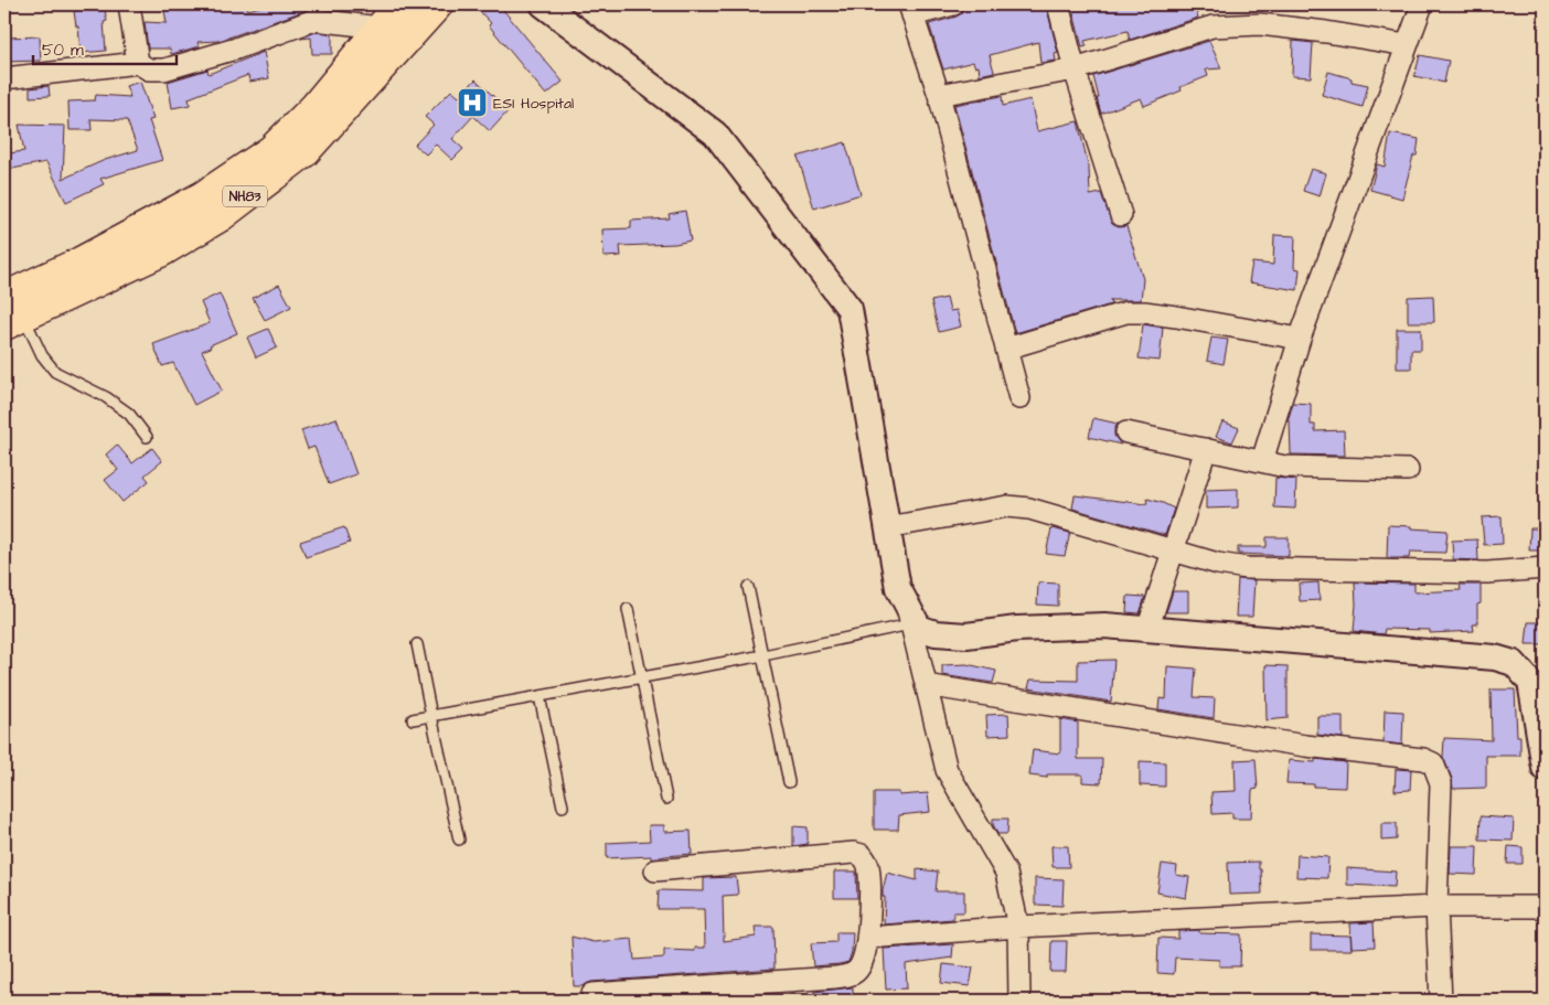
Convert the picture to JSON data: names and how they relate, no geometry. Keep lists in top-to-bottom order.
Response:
{
  "streets": {
    "highway": ["NH83"]
  },
  "places": {
    "hospital": ["ESI Hospital"]
  },
  "scale_bar": "50 m"
}
